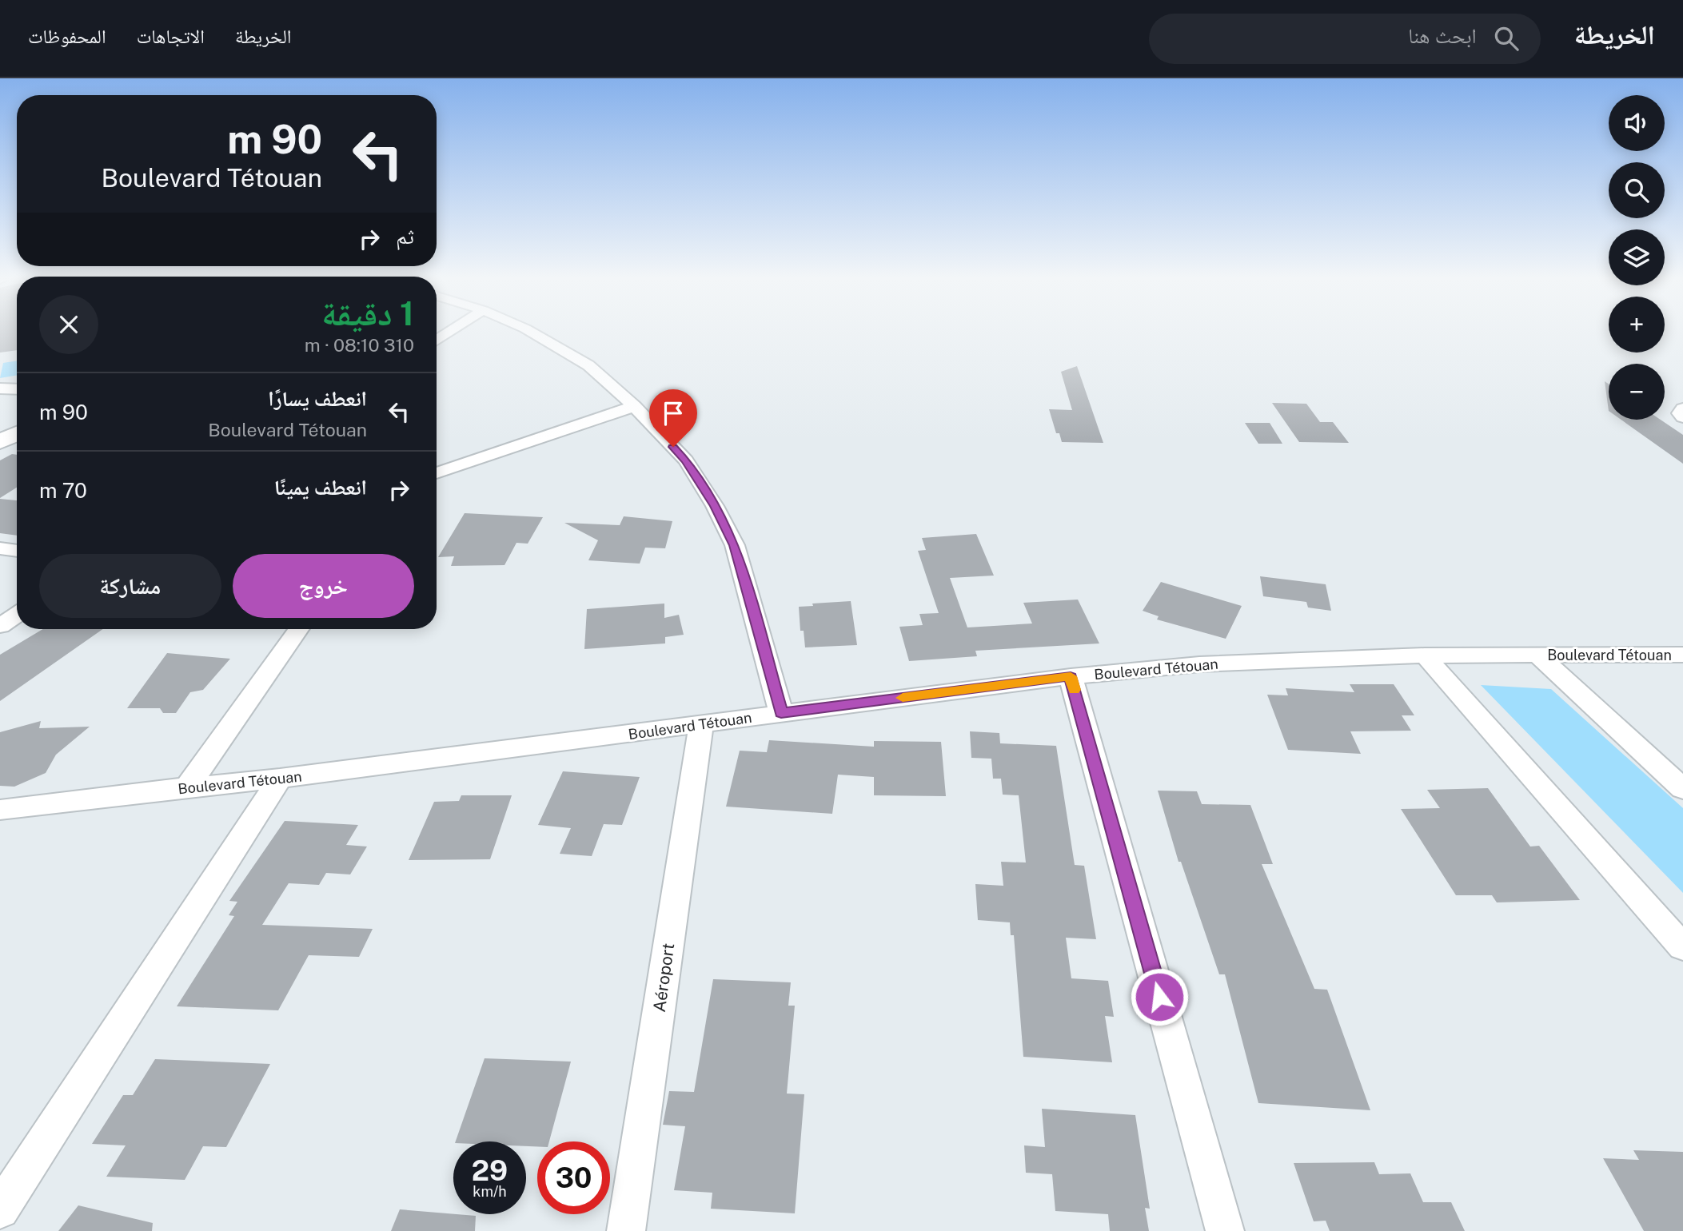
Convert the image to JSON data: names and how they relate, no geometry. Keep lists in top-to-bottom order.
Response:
{
  "streets": {
    "street": ["Boulevard Tétouan", "Aéroport"]
  },
  "crossings": [
    ["Boulevard Tétouan", "Aéroport"]
  ],
  "page": {
    "header": "الخريطة",
    "search": "ابحث هنا",
    "nav": ["الخريطة", "الاتجاهات", "المحفوظات"],
    "map_buttons": ["+", "−"],
    "turn": ["90 m", "Boulevard Tétouan"],
    "then": "ثم",
    "heading": ["1 دقيقة", "310 m · 08:10"],
    "list": [
      {
        "name": "انعطف يسارًا",
        "note": "Boulevard Tétouan",
        "value": "90 m"
      },
      {
        "name": "انعطف يمينًا",
        "value": "70 m"
      }
    ],
    "buttons": ["خروج", "مشاركة"],
    "speed": "29 km/h",
    "limit": "30"
  }
}
